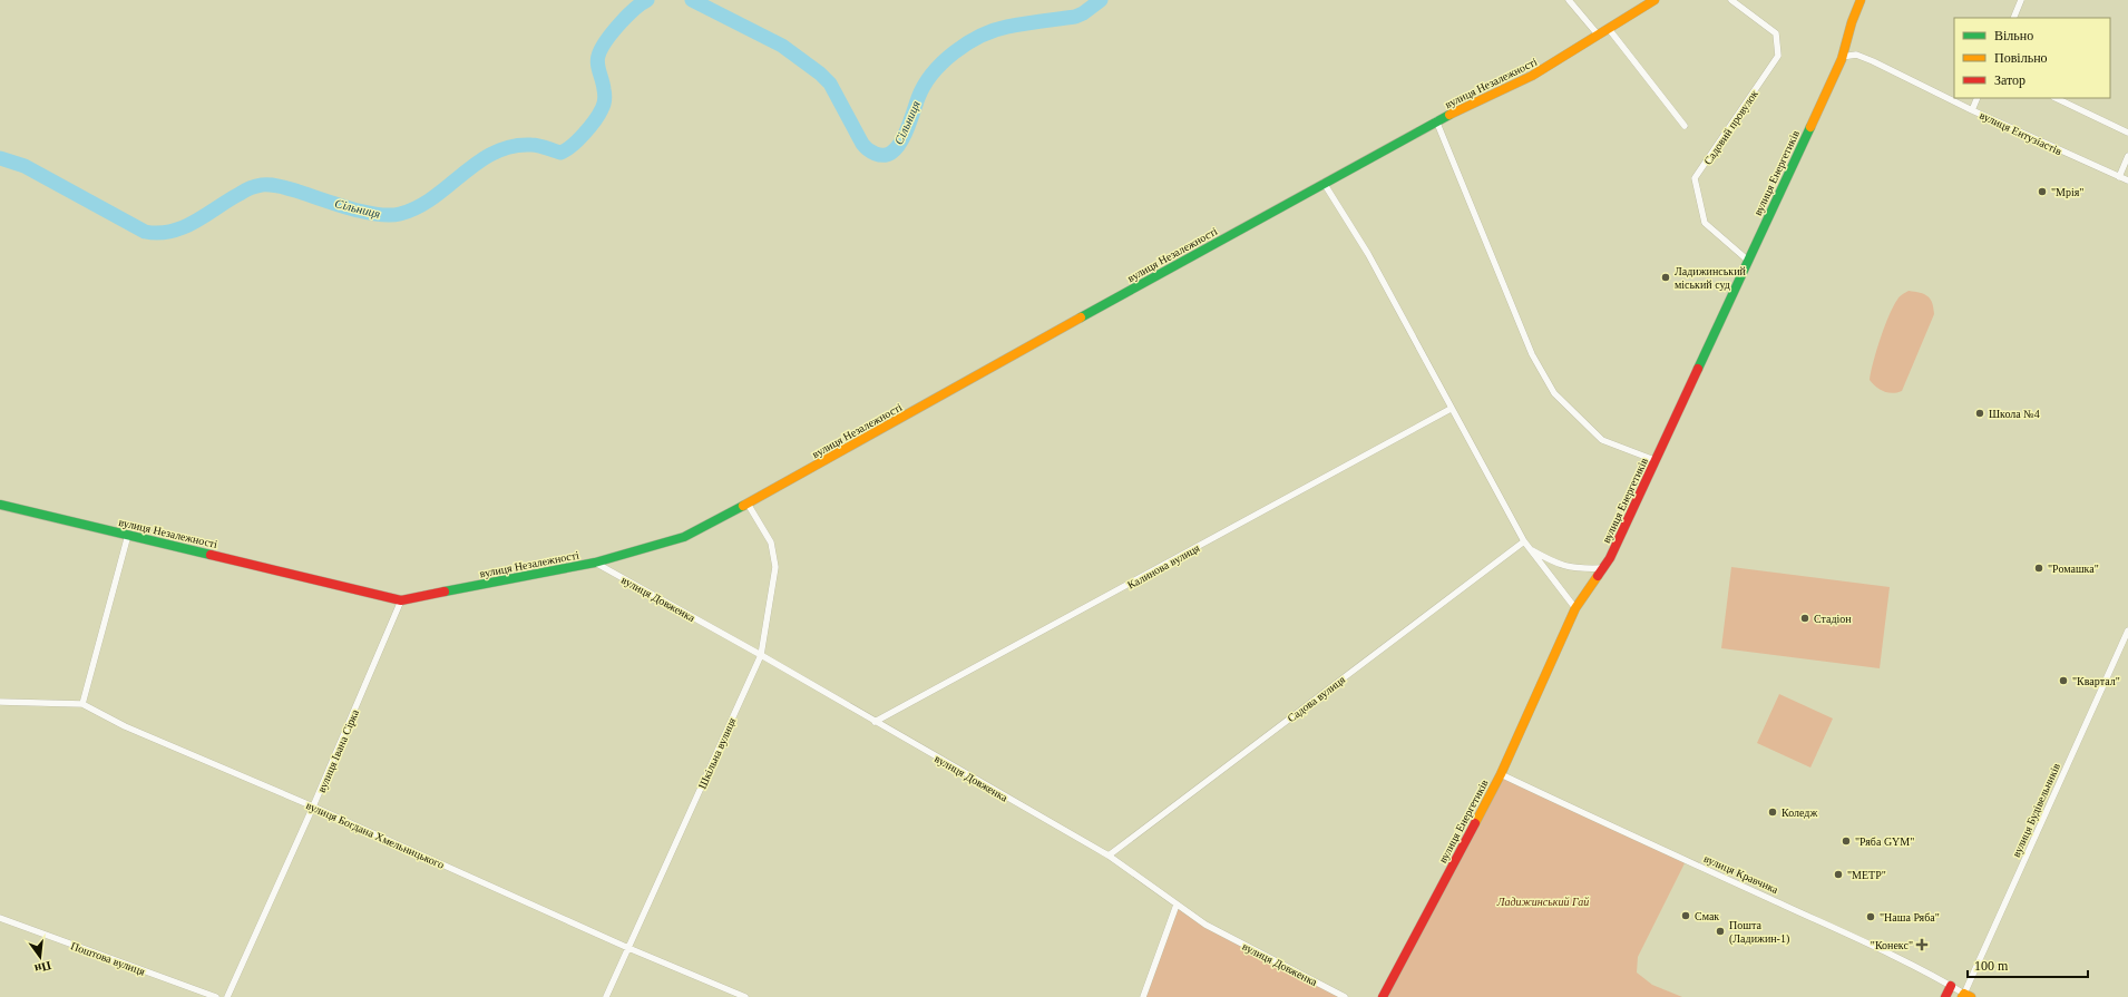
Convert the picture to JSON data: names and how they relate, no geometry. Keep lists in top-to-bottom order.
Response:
{
  "streets": {
    "street": [
      "вулиця Незалежності",
      "Садовий провулок",
      "вулиця Ентузіастів",
      "вулиця Енергетиків",
      "Калинова вулиця",
      "вулиця Довженка",
      "Садова вулиця",
      "вулиця Івана Сірка",
      "Шкільна вулиця",
      "вулиця Будівельників",
      "вулиця Богдана Хмельницького",
      "вулиця Кравчика",
      "Поштова вулиця"
    ]
  },
  "crossings": [
    ["вулиця Незалежності", "вулиця Довженка"],
    ["вулиця Незалежності", "вулиця Івана Сірка"],
    ["вулиця Незалежності", "Шкільна вулиця"],
    ["Садовий провулок", "вулиця Енергетиків"],
    ["вулиця Ентузіастів", "вулиця Енергетиків"],
    ["вулиця Енергетиків", "вулиця Кравчика"],
    ["Калинова вулиця", "вулиця Довженка"],
    ["вулиця Довженка", "Садова вулиця"],
    ["вулиця Довженка", "Шкільна вулиця"],
    ["вулиця Івана Сірка", "вулиця Богдана Хмельницького"],
    ["Шкільна вулиця", "вулиця Богдана Хмельницького"],
    ["вулиця Будівельників", "вулиця Кравчика"]
  ],
  "water": ["Сільниця"],
  "parks": ["Ладижинський Гай"],
  "places": {
    "other": [
      "\"Мрія\"",
      "Ладижинський міський суд",
      "Школа №4",
      "\"Ромашка\"",
      "Стадіон",
      "\"Квартал\"",
      "Коледж",
      "\"Ряба GYM\"",
      "\"МЕТР\"",
      "Смак",
      "\"Наша Ряба\"",
      "Пошта (Ладижин-1)"
    ],
    "health": ["\"Конекс\""]
  },
  "legend": ["Вільно", "Повільно", "Затор"],
  "scale_bar": "100 m",
  "north": "bottom"
}
